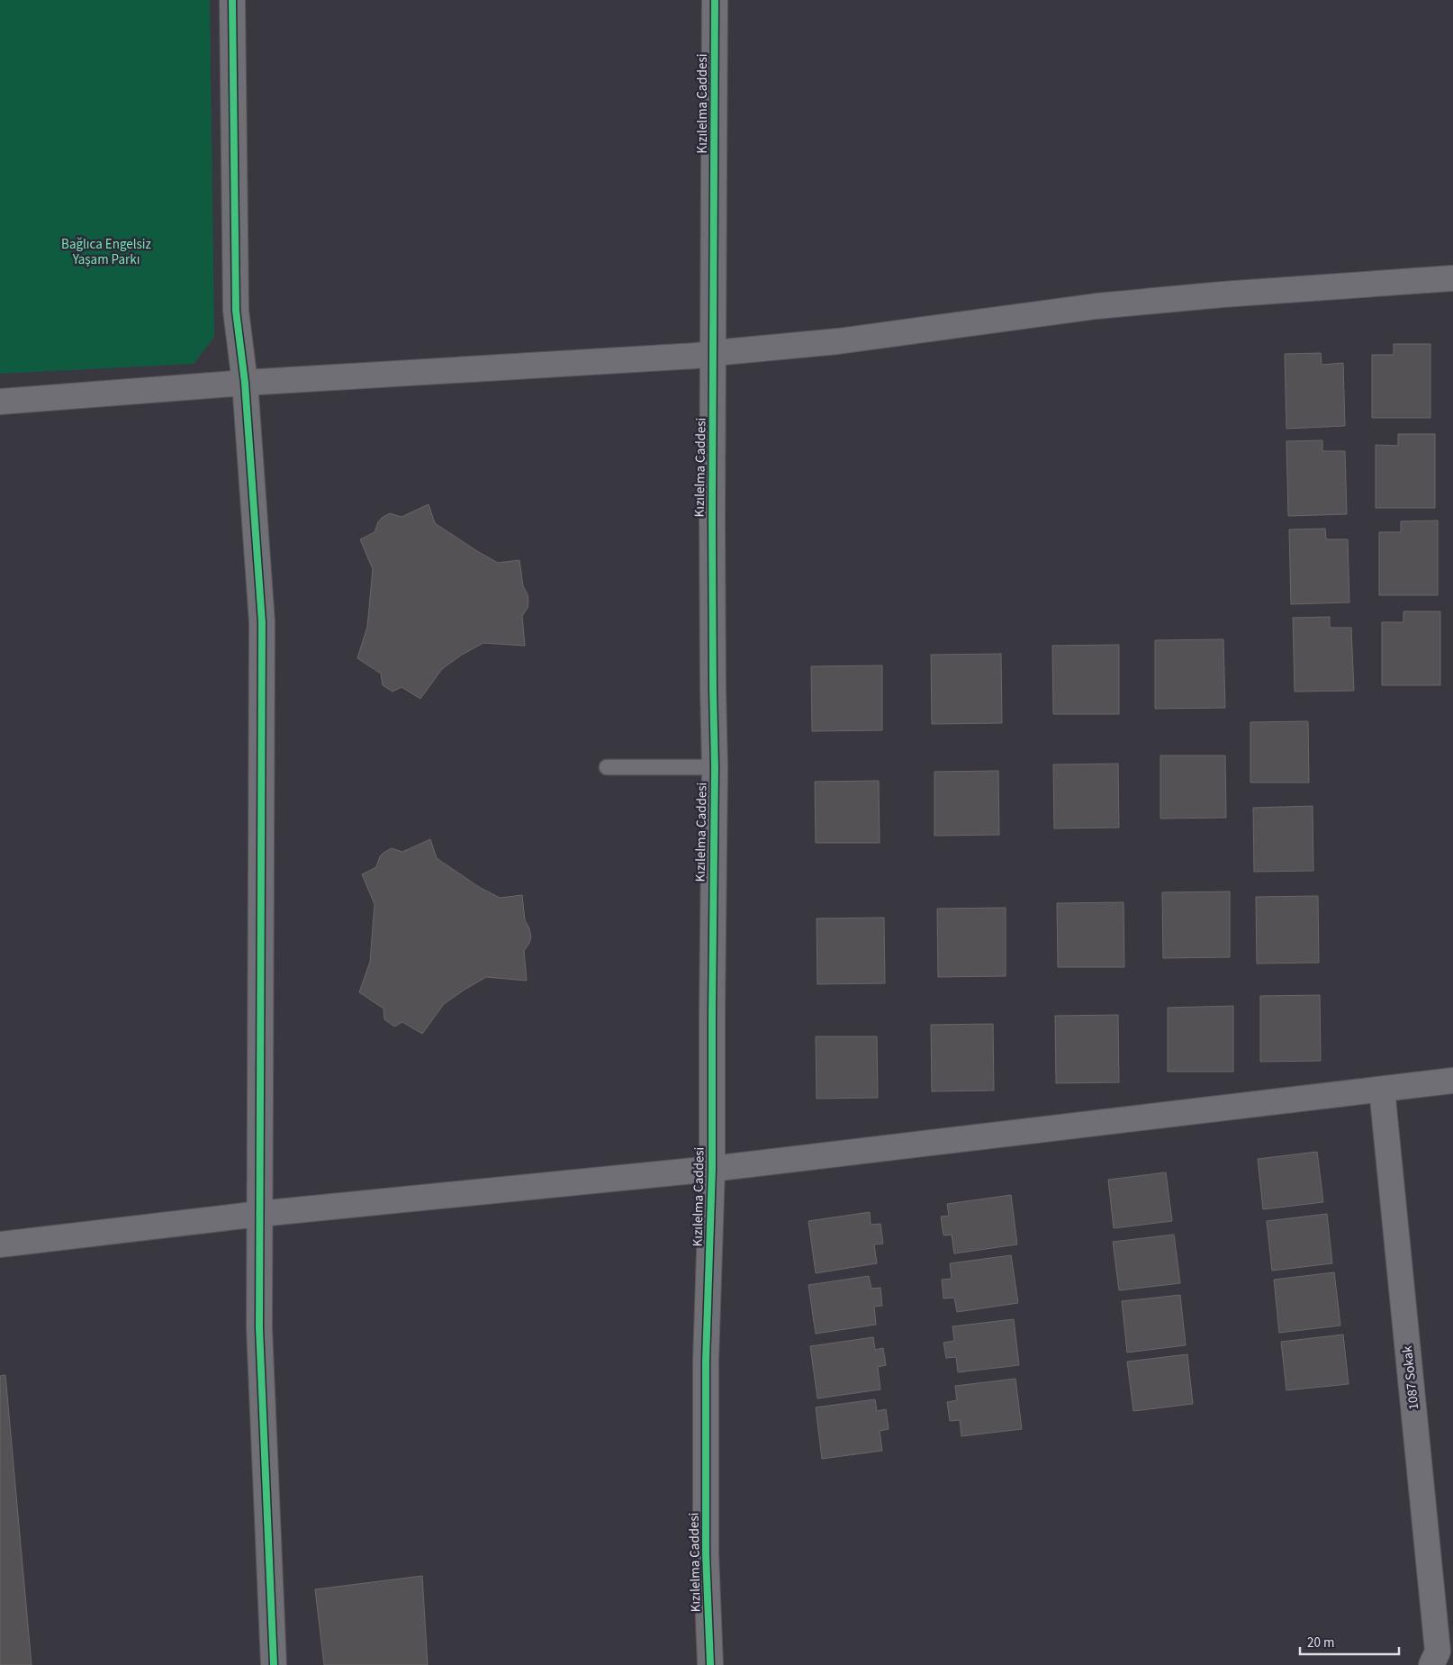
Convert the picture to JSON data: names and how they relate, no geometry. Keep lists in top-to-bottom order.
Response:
{
  "streets": {
    "street": ["Kızılelma Caddesi", "1087 Sokak"]
  },
  "parks": ["Bağlıca Engelsiz Yaşam Parkı"],
  "scale_bar": "20 m"
}
